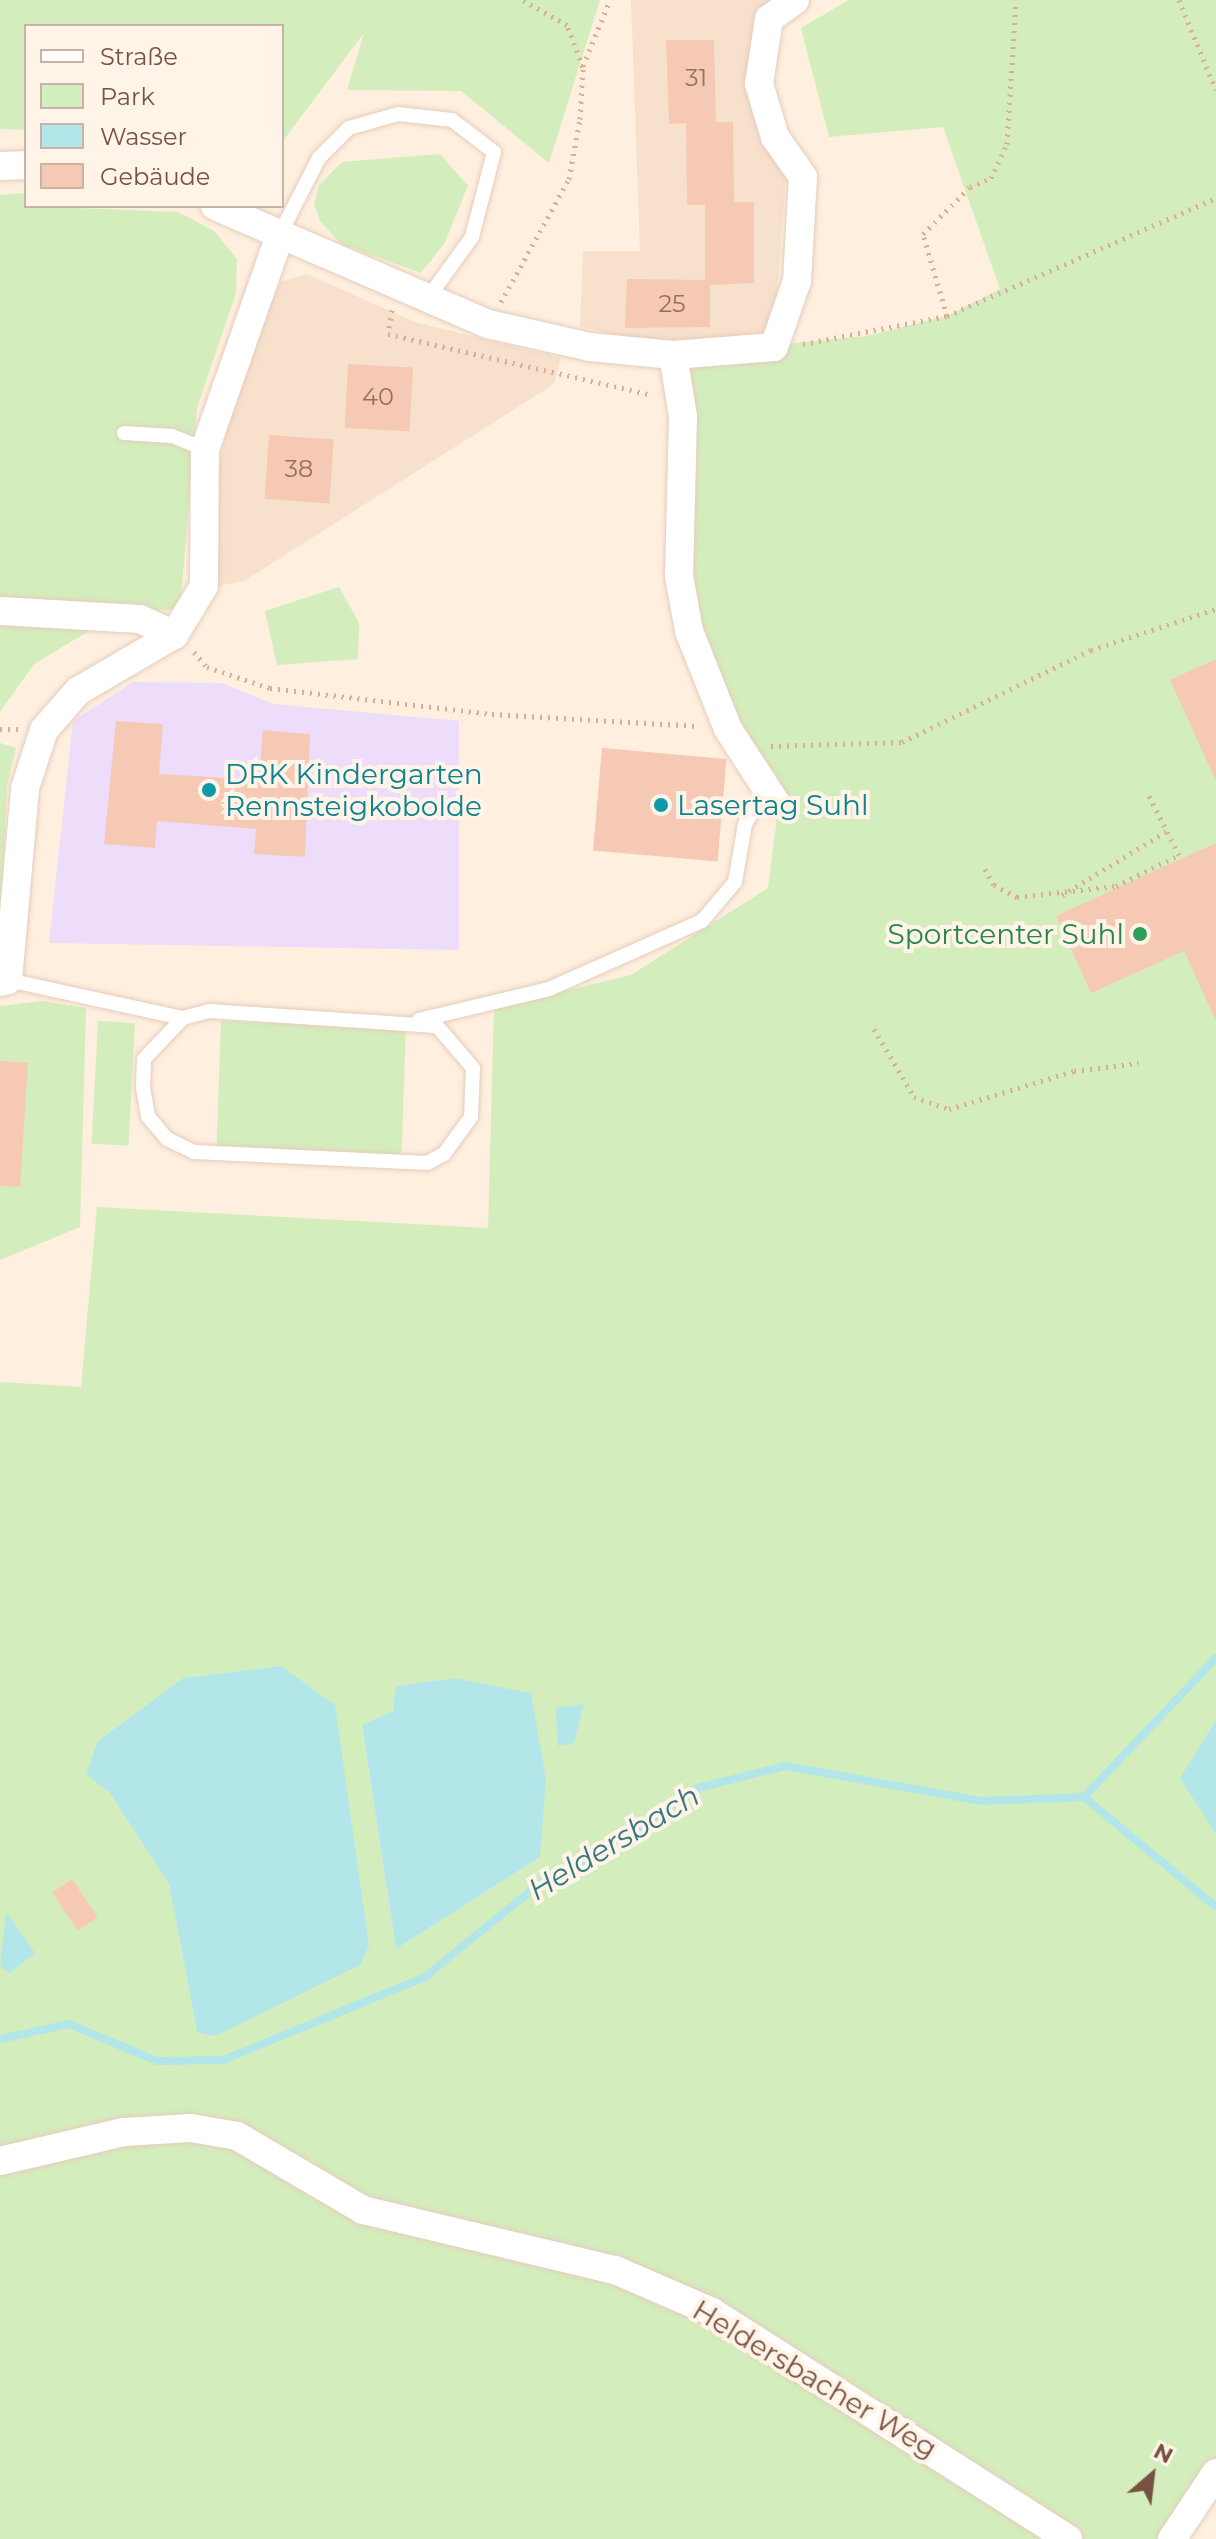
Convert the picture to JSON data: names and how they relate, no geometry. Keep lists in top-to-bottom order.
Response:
{
  "streets": {
    "street": ["Heldersbacher Weg"]
  },
  "water": ["Heldersbach"],
  "places": ["DRK Kindergarten Rennsteigkobolde", "Lasertag Suhl", "Sportcenter Suhl"],
  "house_numbers": [
    "31",
    "25",
    "40",
    "38"
  ],
  "legend": [
    "Straße",
    "Park",
    "Wasser",
    "Gebäude"
  ],
  "north": "top right"
}
